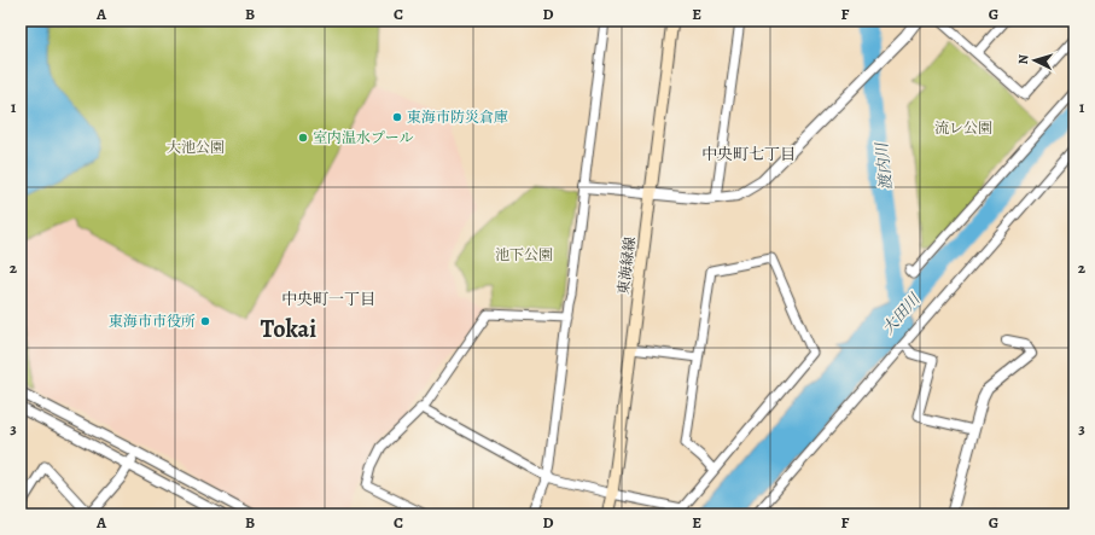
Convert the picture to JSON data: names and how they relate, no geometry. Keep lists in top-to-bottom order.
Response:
{
  "streets": {
    "main road": ["東海緑線"]
  },
  "districts": ["中央町七丁目", "中央町一丁目", "Tokai"],
  "water": ["渡内川", "大田川"],
  "parks": ["流レ公園", "大池公園", "池下公園"],
  "places": ["東海市防災倉庫", "室内温水プール", "東海市市役所"],
  "north": "left",
  "grid": {
    "columns": [
      "A",
      "B",
      "C",
      "D",
      "E",
      "F",
      "G"
    ],
    "rows": ["1", "2", "3"]
  }
}
